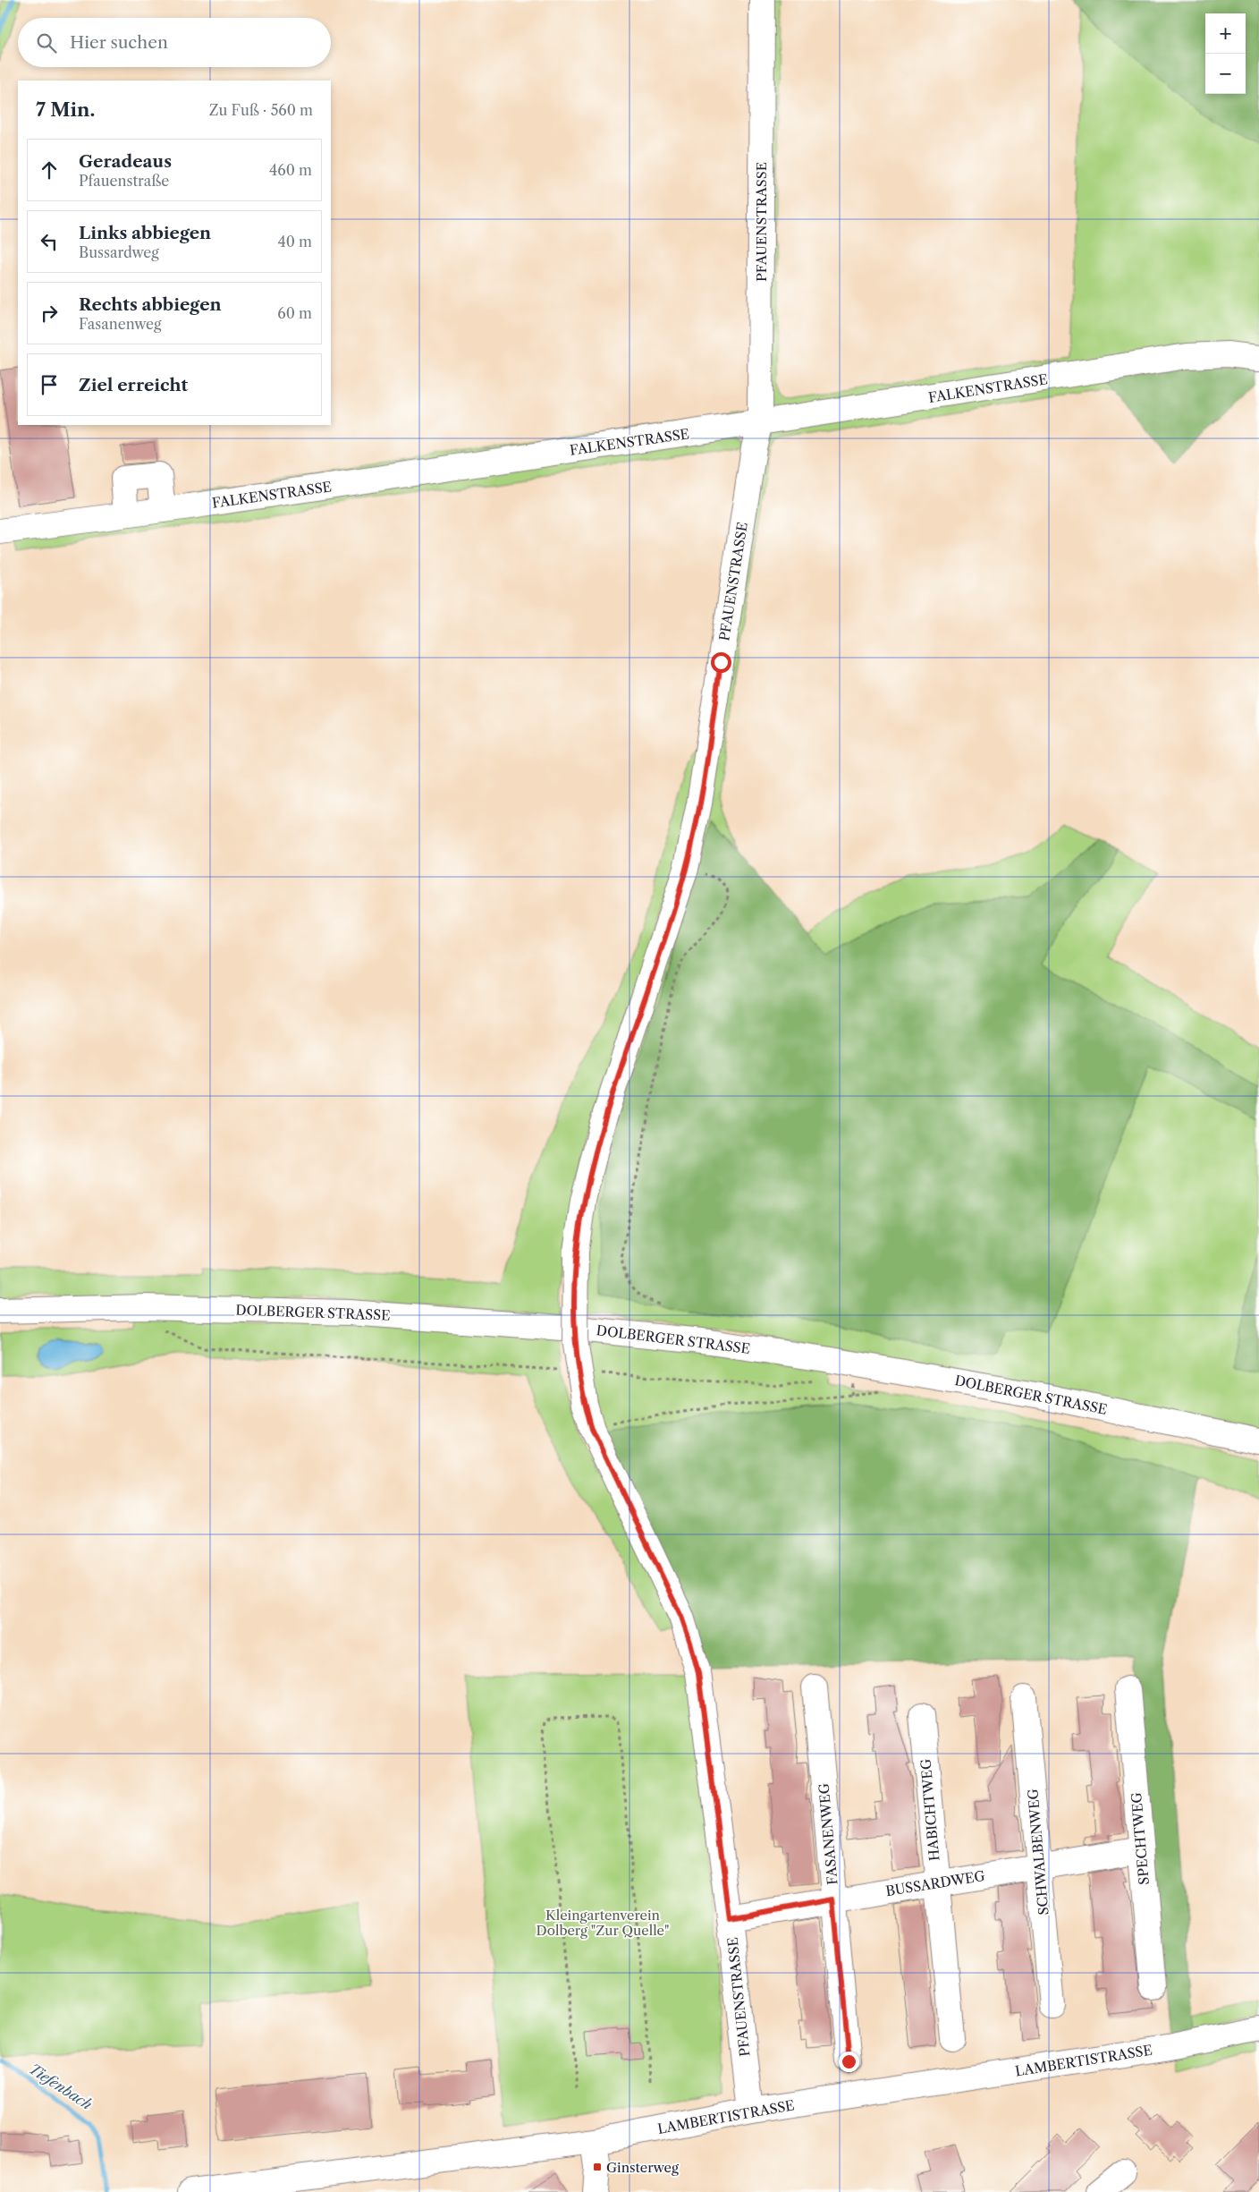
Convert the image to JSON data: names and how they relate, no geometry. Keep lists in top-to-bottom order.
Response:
{
  "streets": {
    "street": [
      "PFAUENSTRASSE",
      "FALKENSTRASSE",
      "DOLBERGER STRASSE",
      "HABICHTWEG",
      "FASANENWEG",
      "SPECHTWEG",
      "SCHWALBENWEG",
      "BUSSARDWEG",
      "LAMBERTISTRASSE"
    ]
  },
  "crossings": [
    ["PFAUENSTRASSE", "FALKENSTRASSE"],
    ["PFAUENSTRASSE", "BUSSARDWEG"],
    ["PFAUENSTRASSE", "LAMBERTISTRASSE"],
    ["HABICHTWEG", "BUSSARDWEG"],
    ["FASANENWEG", "BUSSARDWEG"],
    ["SPECHTWEG", "BUSSARDWEG"],
    ["SCHWALBENWEG", "BUSSARDWEG"]
  ],
  "water": ["Tiefenbach"],
  "parks": ["Kleingartenverein Dolberg \"Zur Quelle\""],
  "places": {
    "transit": ["Ginsterweg"]
  },
  "page": {
    "map_buttons": ["+", "−"],
    "search": "Hier suchen",
    "heading": ["7 Min.", "Zu Fuß · 560 m"],
    "list": [
      ["Geradeaus", "Pfauenstraße", "460 m"],
      ["Links abbiegen", "Bussardweg", "40 m"],
      ["Rechts abbiegen", "Fasanenweg", "60 m"],
      "Ziel erreicht"
    ]
  }
}
